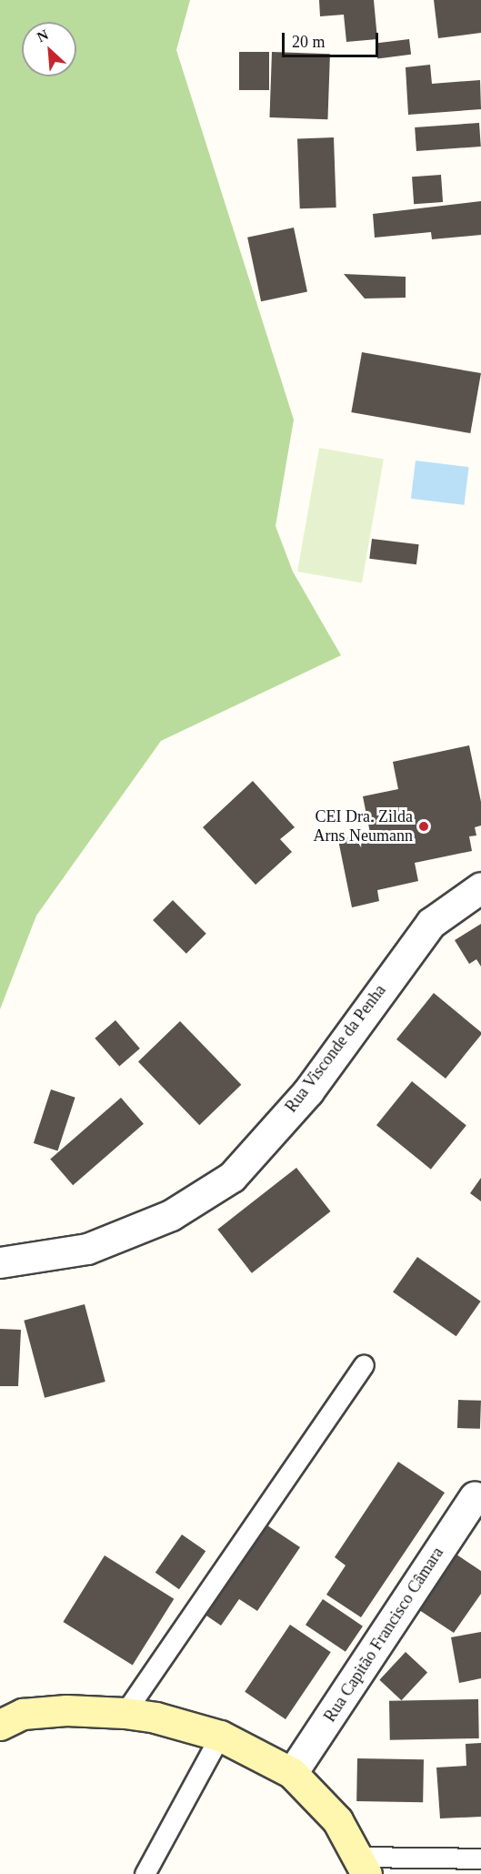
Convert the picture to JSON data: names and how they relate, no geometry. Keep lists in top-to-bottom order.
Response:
{
  "streets": {
    "street": ["Rua Visconde da Penha", "Rua Capitão Francisco Câmara"]
  },
  "places": ["CEI Dra. Zilda Arns Neumann"],
  "scale_bar": "20 m",
  "north": "top left"
}
